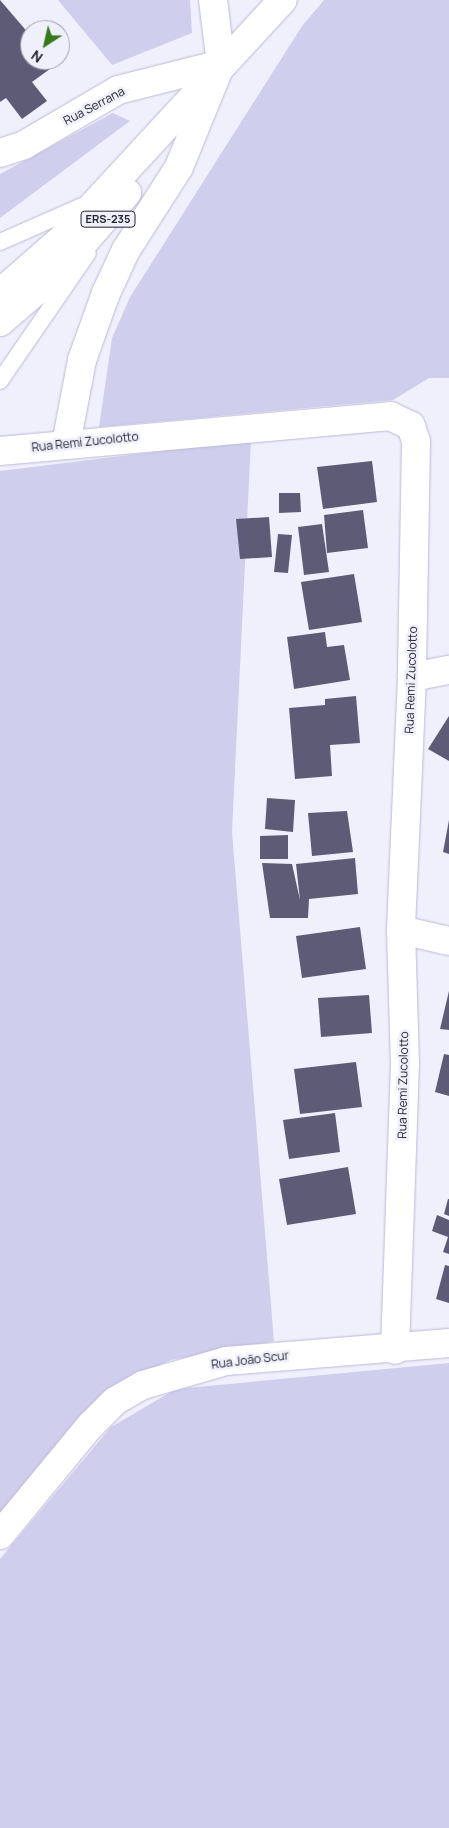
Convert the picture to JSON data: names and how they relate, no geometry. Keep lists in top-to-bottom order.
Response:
{
  "streets": {
    "street": [
      "Rua Serrana",
      "ERS-235",
      "Rua Remi Zucolotto",
      "Rua João Scur"
    ]
  },
  "crossings": [
    ["Rua Serrana", "ERS-235"],
    ["Rua Remi Zucolotto", "Rua João Scur"]
  ],
  "north": "bottom left"
}
